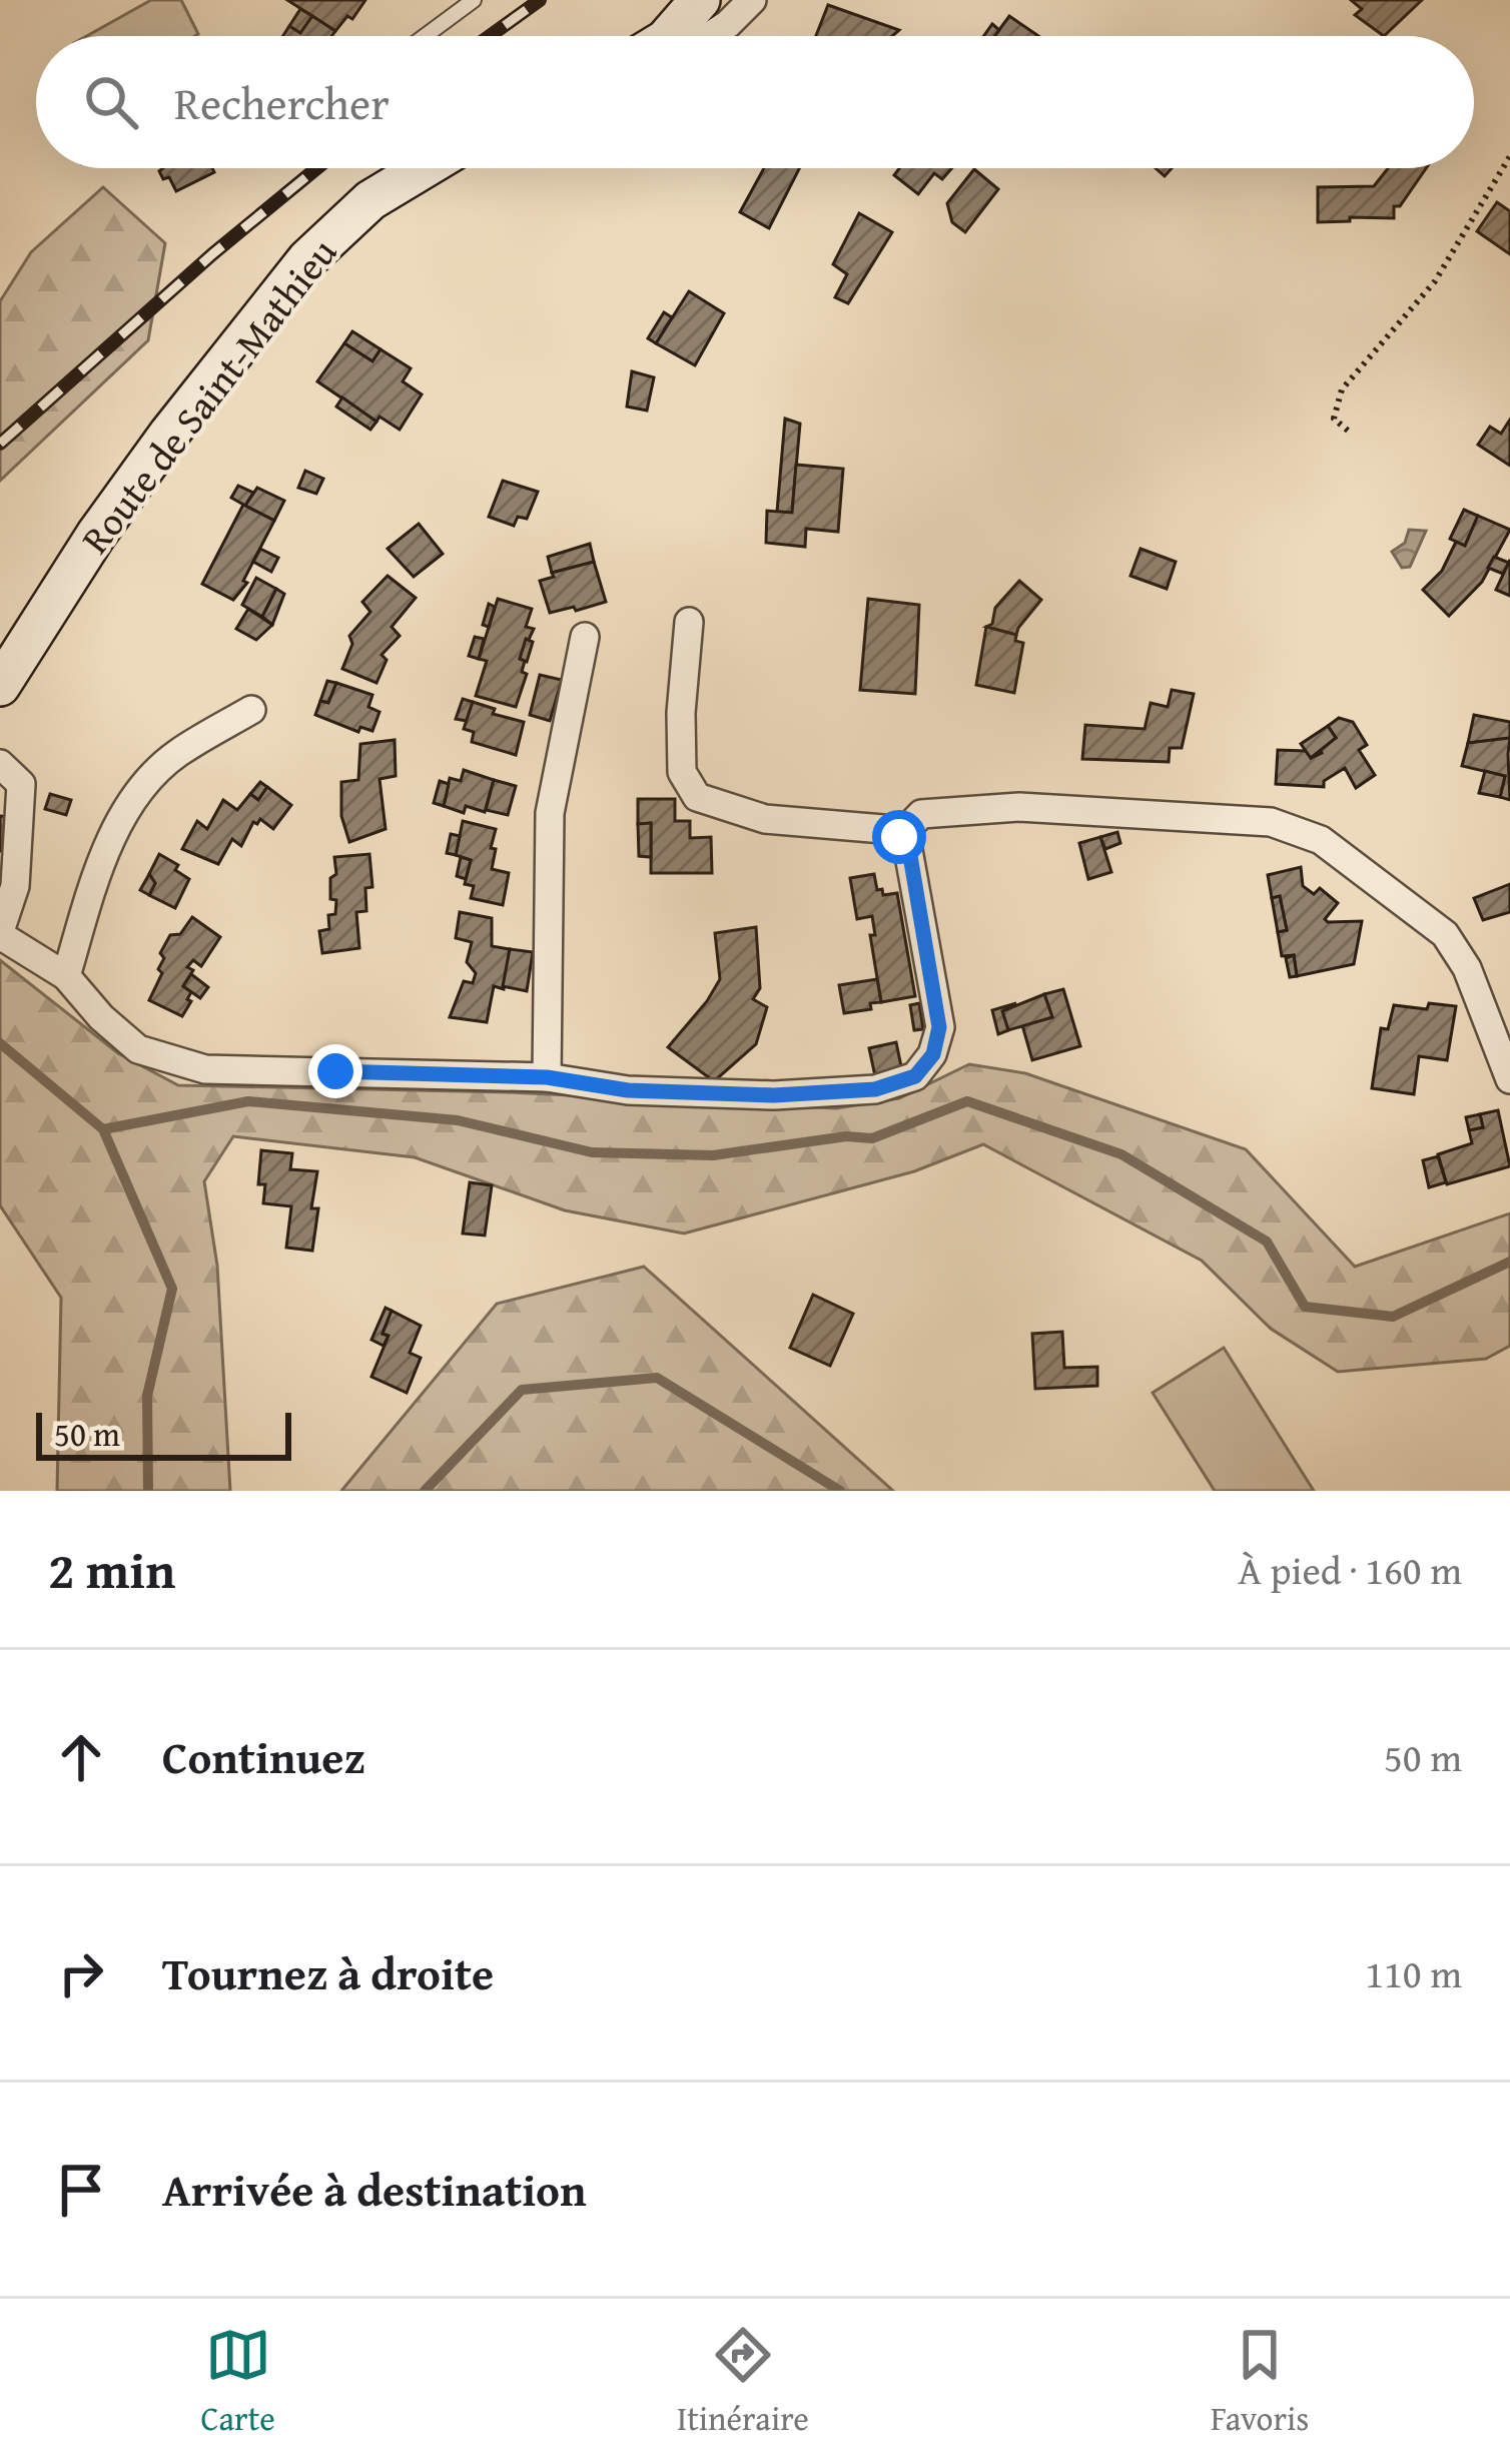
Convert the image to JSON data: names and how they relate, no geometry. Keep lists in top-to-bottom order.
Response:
{
  "streets": {
    "street": ["Route de Saint-Mathieu"]
  },
  "scale_bar": "50 m",
  "page": {
    "search": "Rechercher",
    "scale": "50 m",
    "heading": ["2 min", "À pied · 160 m"],
    "list": [
      ["Continuez", "50 m"],
      ["Tournez à droite", "110 m"],
      "Arrivée à destination"
    ],
    "nav": ["Carte", "Itinéraire", "Favoris"]
  }
}
